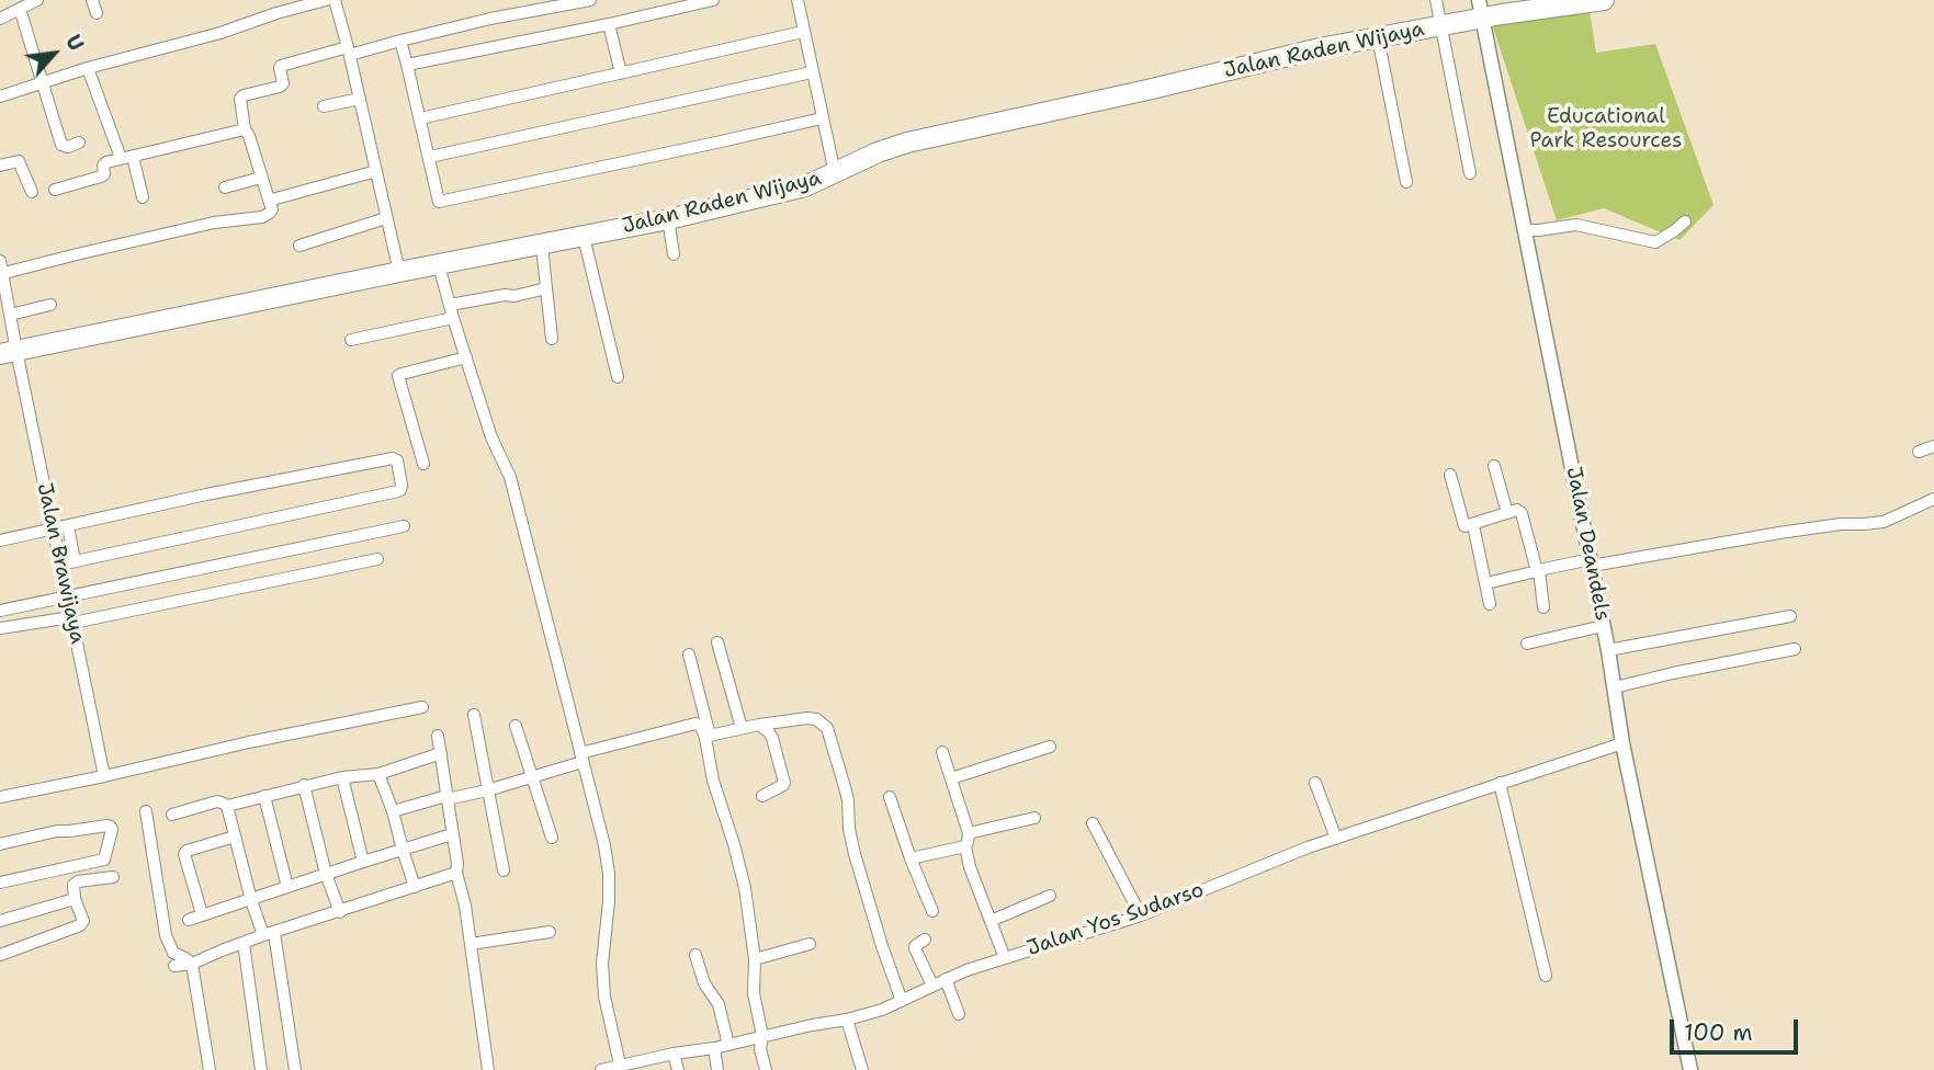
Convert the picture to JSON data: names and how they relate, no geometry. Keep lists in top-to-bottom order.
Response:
{
  "streets": {
    "highway": ["Jalan Raden Wijaya"],
    "street": ["Jalan Deandels", "Jalan Brawijaya", "Jalan Yos Sudarso"]
  },
  "crossings": [
    ["Jalan Raden Wijaya", "Jalan Deandels"],
    ["Jalan Raden Wijaya", "Jalan Brawijaya"],
    ["Jalan Deandels", "Jalan Yos Sudarso"]
  ],
  "parks": ["Educational Park Resources"],
  "scale_bar": "100 m",
  "north": "top right"
}
